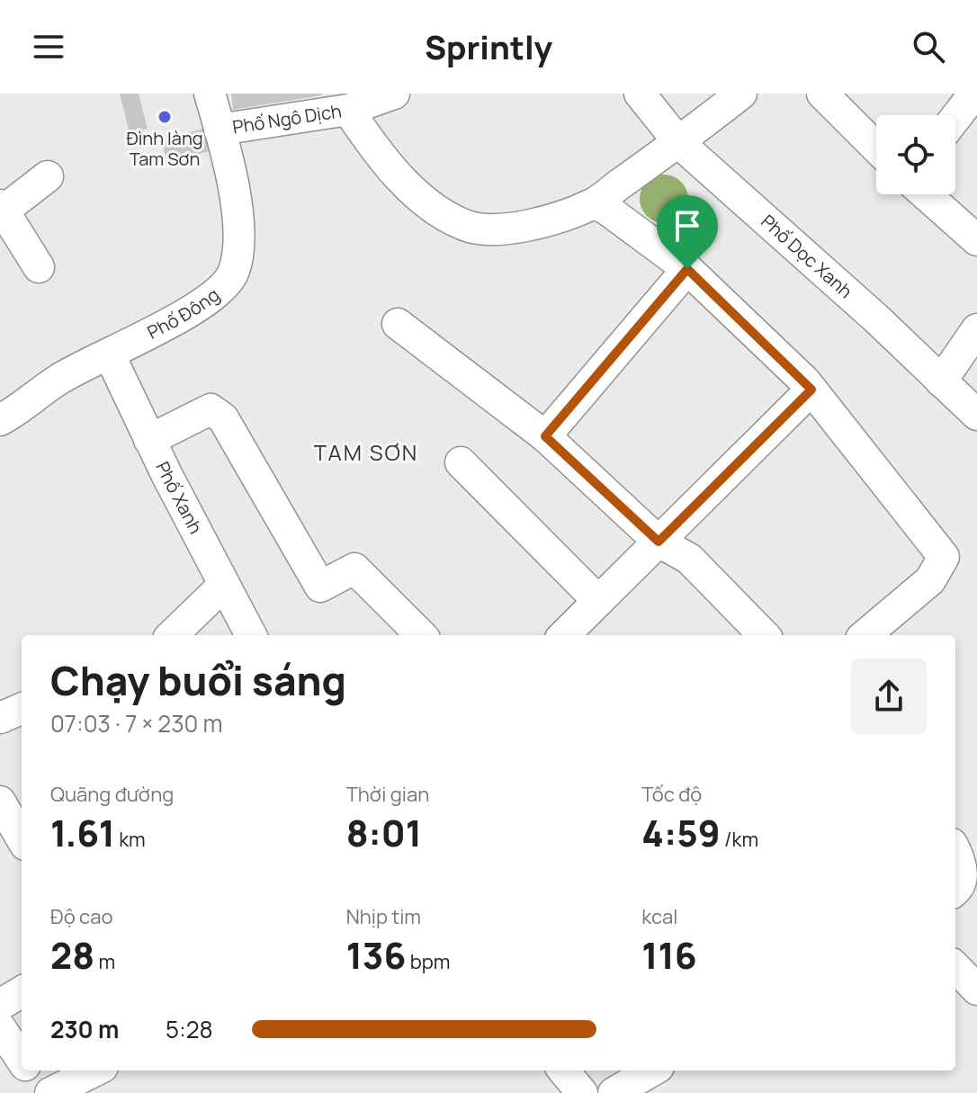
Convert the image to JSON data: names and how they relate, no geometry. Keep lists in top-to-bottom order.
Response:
{
  "streets": {
    "street": [
      "Phố Ngô Dịch",
      "Phố Dọc Xanh",
      "Phố Đông",
      "Phố Xanh"
    ]
  },
  "crossings": [
    ["Phố Ngô Dịch", "Phố Đông"],
    ["Phố Đông", "Phố Xanh"]
  ],
  "districts": ["TAM SƠN"],
  "places": ["Đình làng Tam Sơn"],
  "page": {
    "header": "Sprintly",
    "heading": ["Chạy buổi sáng", "07:03 · 7 × 230 m"],
    "stats": [
      ["Quãng đường", "1.61 km"],
      ["Thời gian", "8:01"],
      ["Tốc độ", "4:59 /km"],
      ["Độ cao", "28 m"],
      ["Nhịp tim", "136 bpm"],
      ["kcal", "116"]
    ],
    "list": [
      {
        "name": "230 m",
        "note": "5:28"
      }
    ]
  }
}
